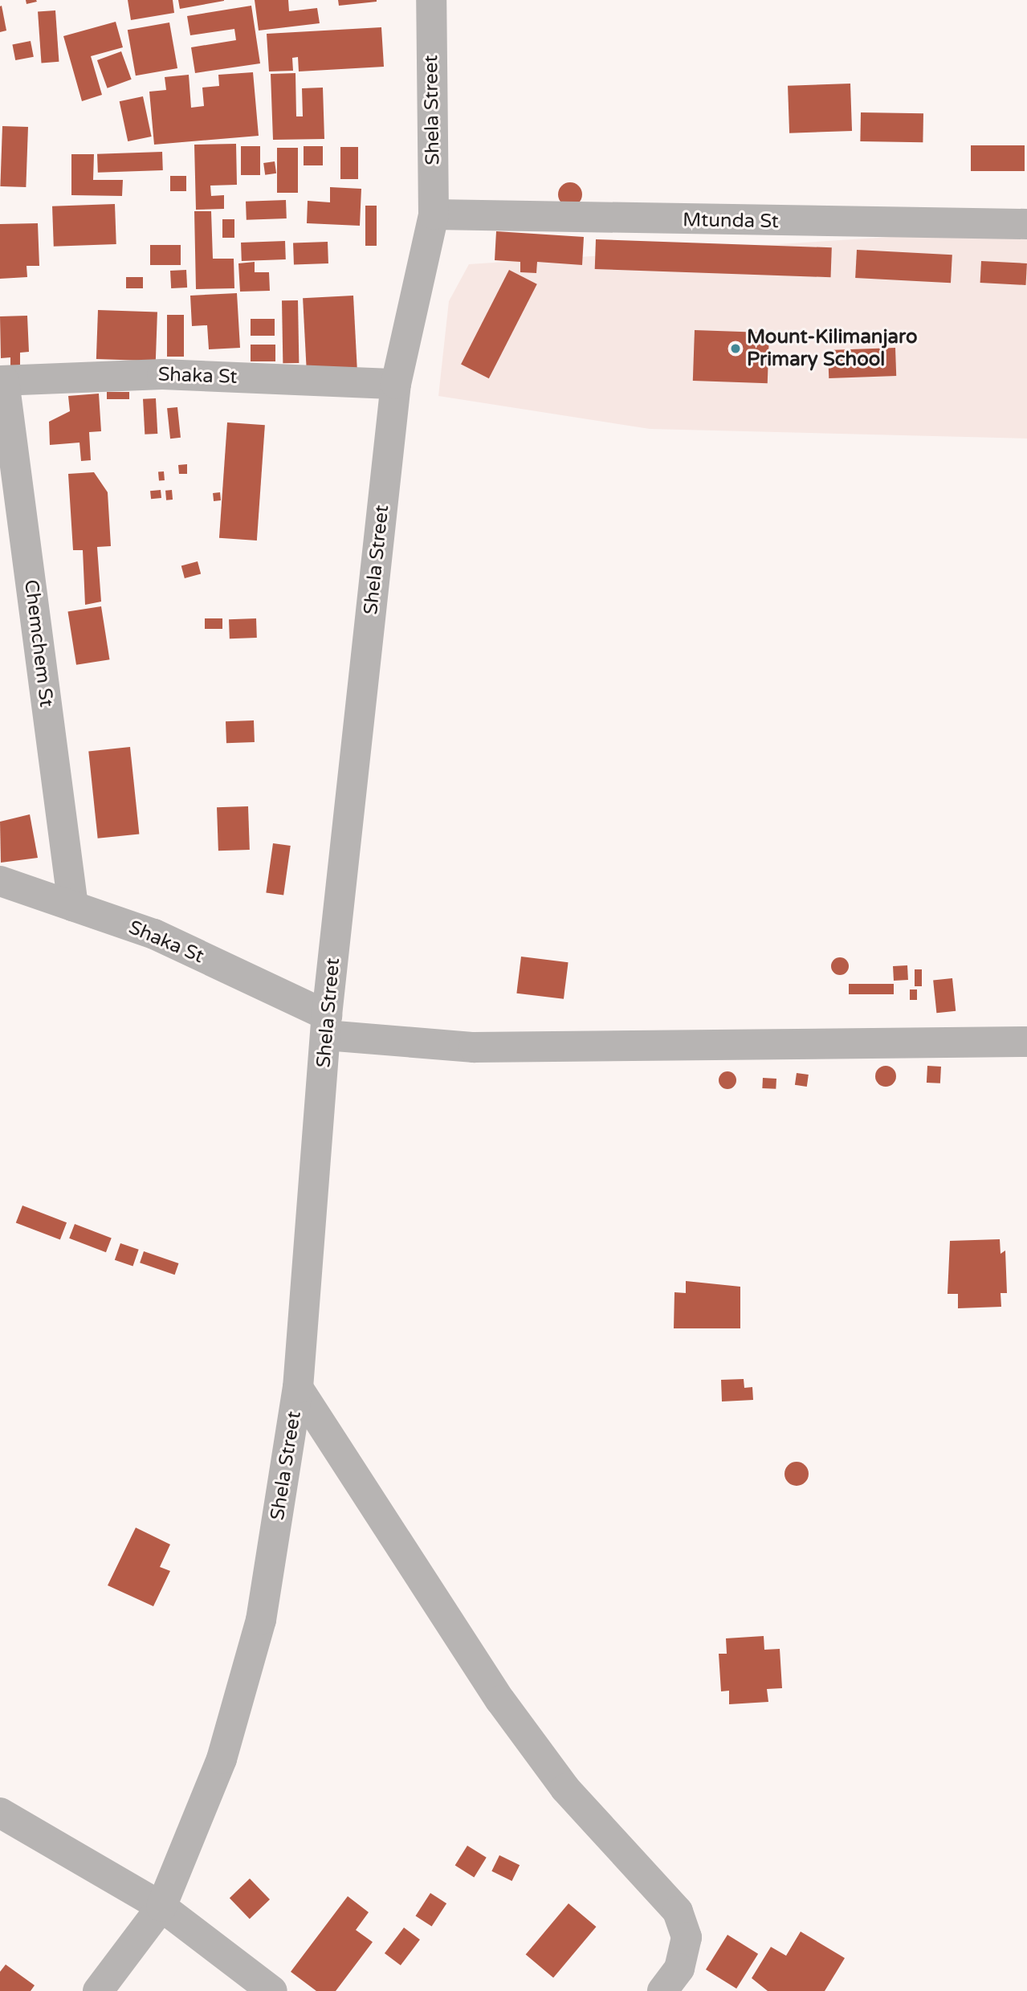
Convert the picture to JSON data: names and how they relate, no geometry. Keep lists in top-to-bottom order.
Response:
{
  "streets": {
    "street": [
      "Shela Street",
      "Mtunda St",
      "Shaka St",
      "Chemchem St"
    ]
  },
  "crossings": [
    ["Shela Street", "Mtunda St"],
    ["Shela Street", "Shaka St"],
    ["Shaka St", "Chemchem St"]
  ],
  "places": ["Mount-Kilimanjaro Primary School"]
}
